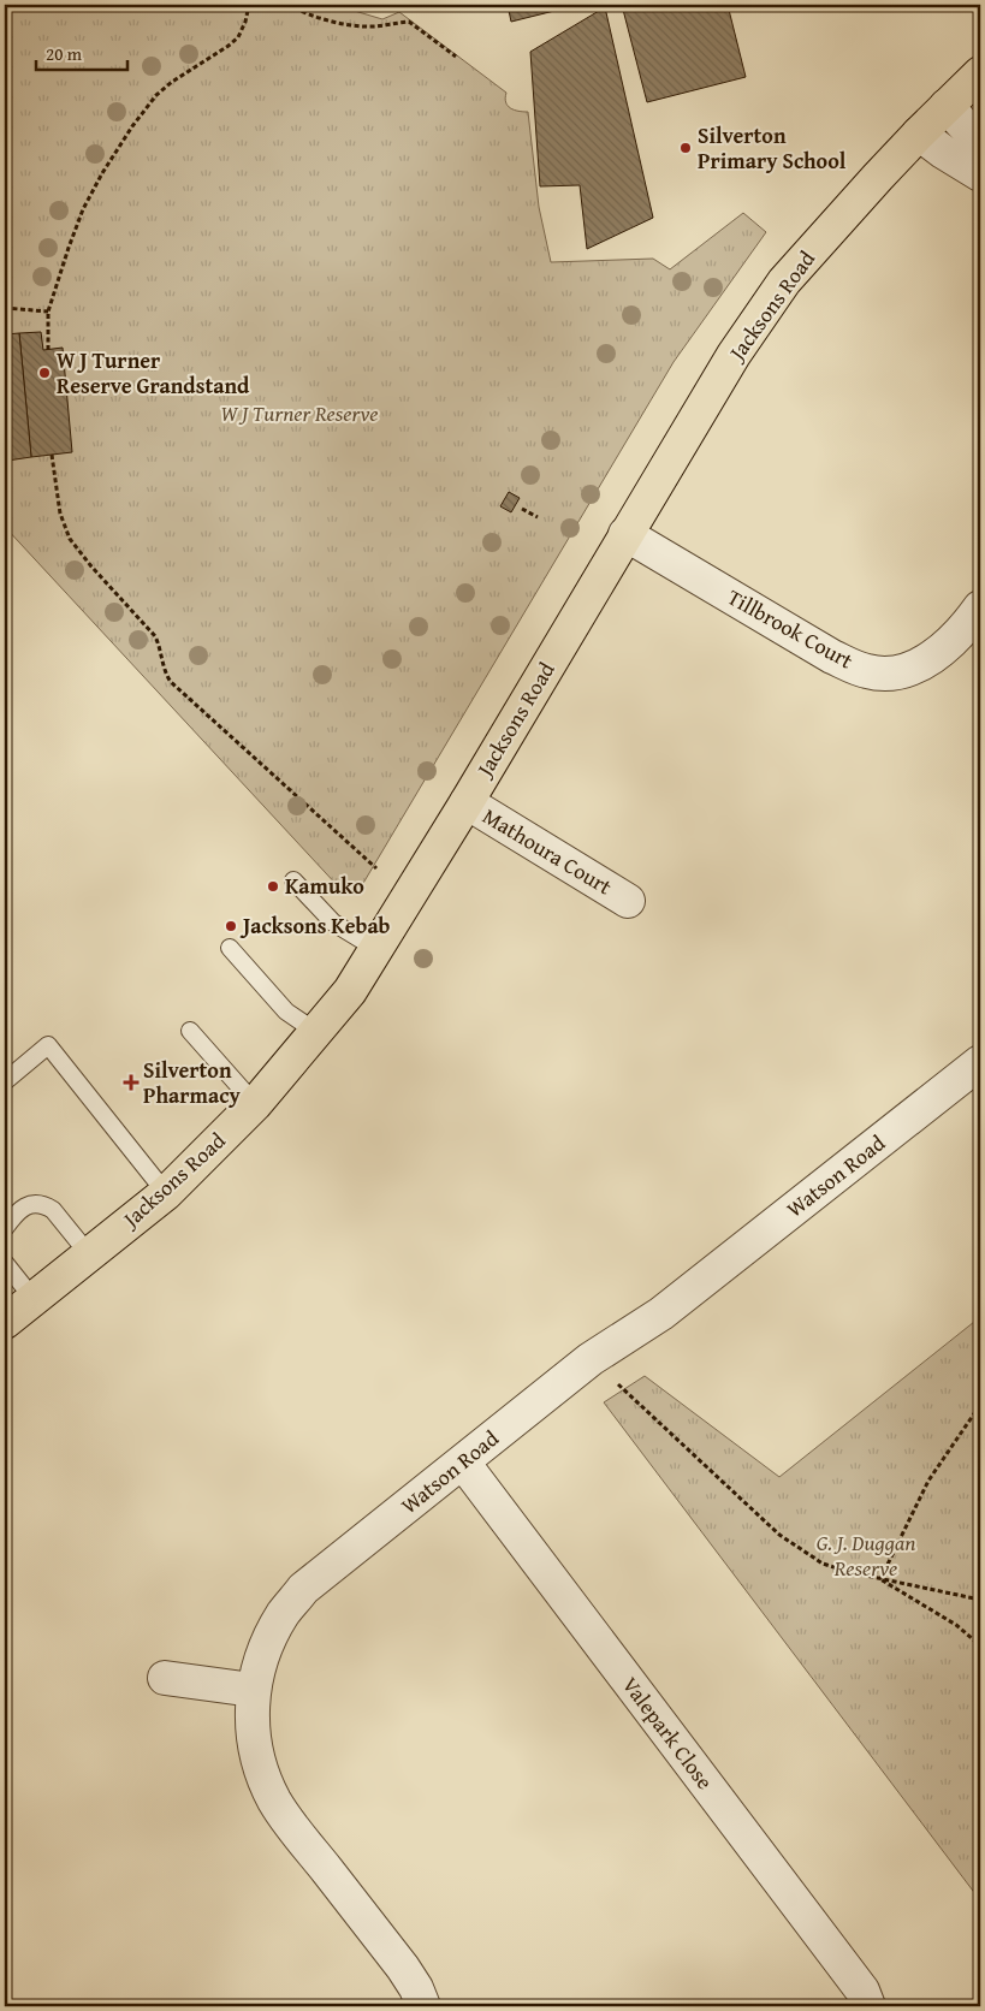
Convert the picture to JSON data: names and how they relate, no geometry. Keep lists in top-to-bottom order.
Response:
{
  "streets": {
    "main road": ["Jacksons Road"],
    "street": [
      "Tillbrook Court",
      "Mathoura Court",
      "Watson Road",
      "Valepark Close"
    ]
  },
  "crossings": [
    ["Jacksons Road", "Tillbrook Court"],
    ["Jacksons Road", "Mathoura Court"],
    ["Watson Road", "Valepark Close"]
  ],
  "parks": ["W J Turner Reserve", "G. J. Duggan Reserve"],
  "places": {
    "other": [
      "Silverton Primary School",
      "W J Turner Reserve Grandstand",
      "Kamuko",
      "Jacksons Kebab"
    ],
    "health": ["Silverton Pharmacy"]
  },
  "scale_bar": "20 m"
}
